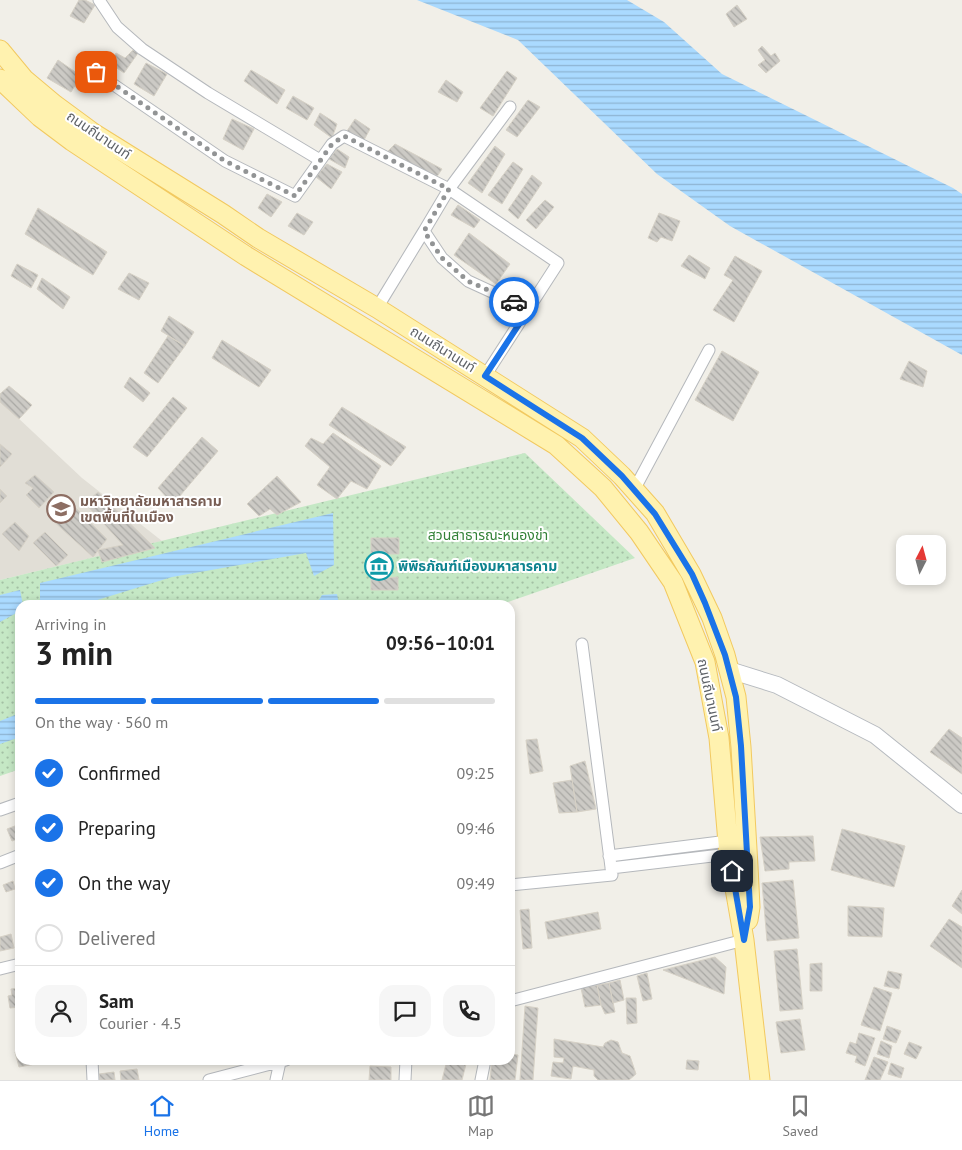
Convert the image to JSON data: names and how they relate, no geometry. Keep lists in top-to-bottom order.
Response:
{
  "streets": {
    "main road": ["ถนนถีนานนท์"]
  },
  "parks": ["สวนสาธารณะหนองข่า"],
  "places": {
    "school or university": ["มหาวิทยาลัยมหาสารคาม เขตพื้นที่ในเมือง"],
    "museum": ["พิพิธภัณฑ์เมืองมหาสารคาม"]
  },
  "north": "top",
  "page": {
    "heading": ["3 min", "Arriving in", "09:56–10:01"],
    "panel": ["Sam", "Courier · 4.5"],
    "bar": "On the way · 560 m",
    "list": [
      ["Confirmed", "09:25"],
      ["Preparing", "09:46"],
      ["On the way", "09:49"],
      "Delivered"
    ],
    "tabs": ["Home", "Map", "Saved"]
  }
}
